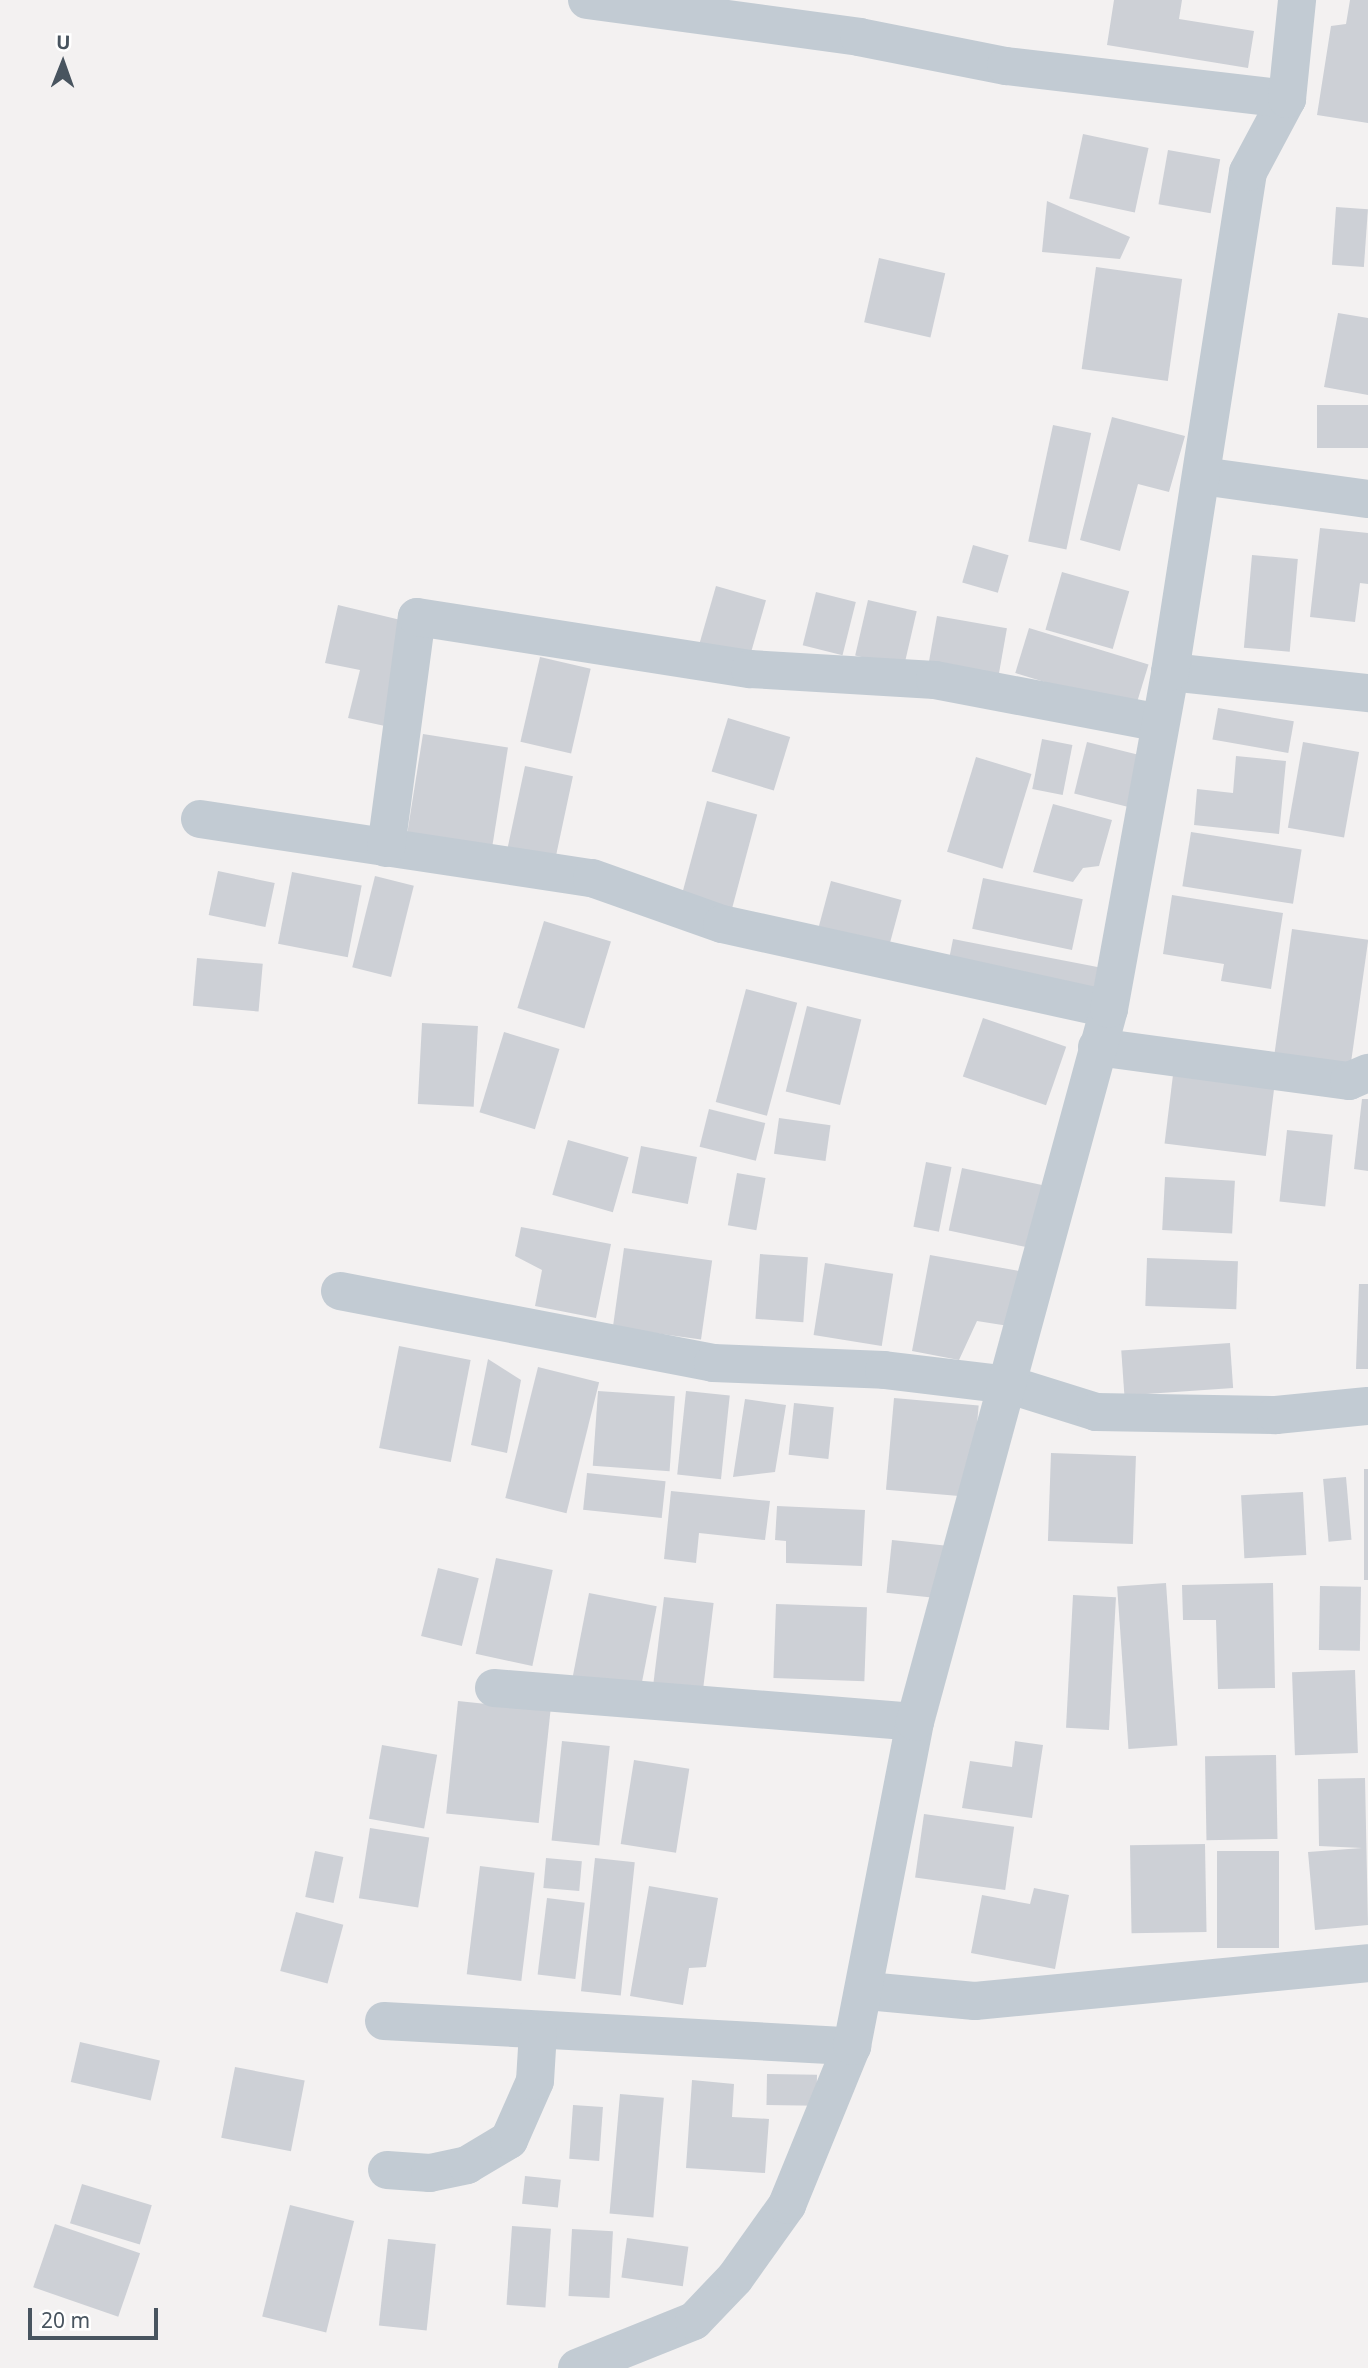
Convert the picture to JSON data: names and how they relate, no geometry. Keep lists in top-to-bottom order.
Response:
{
  "scale_bar": "20 m",
  "north": "top"
}
